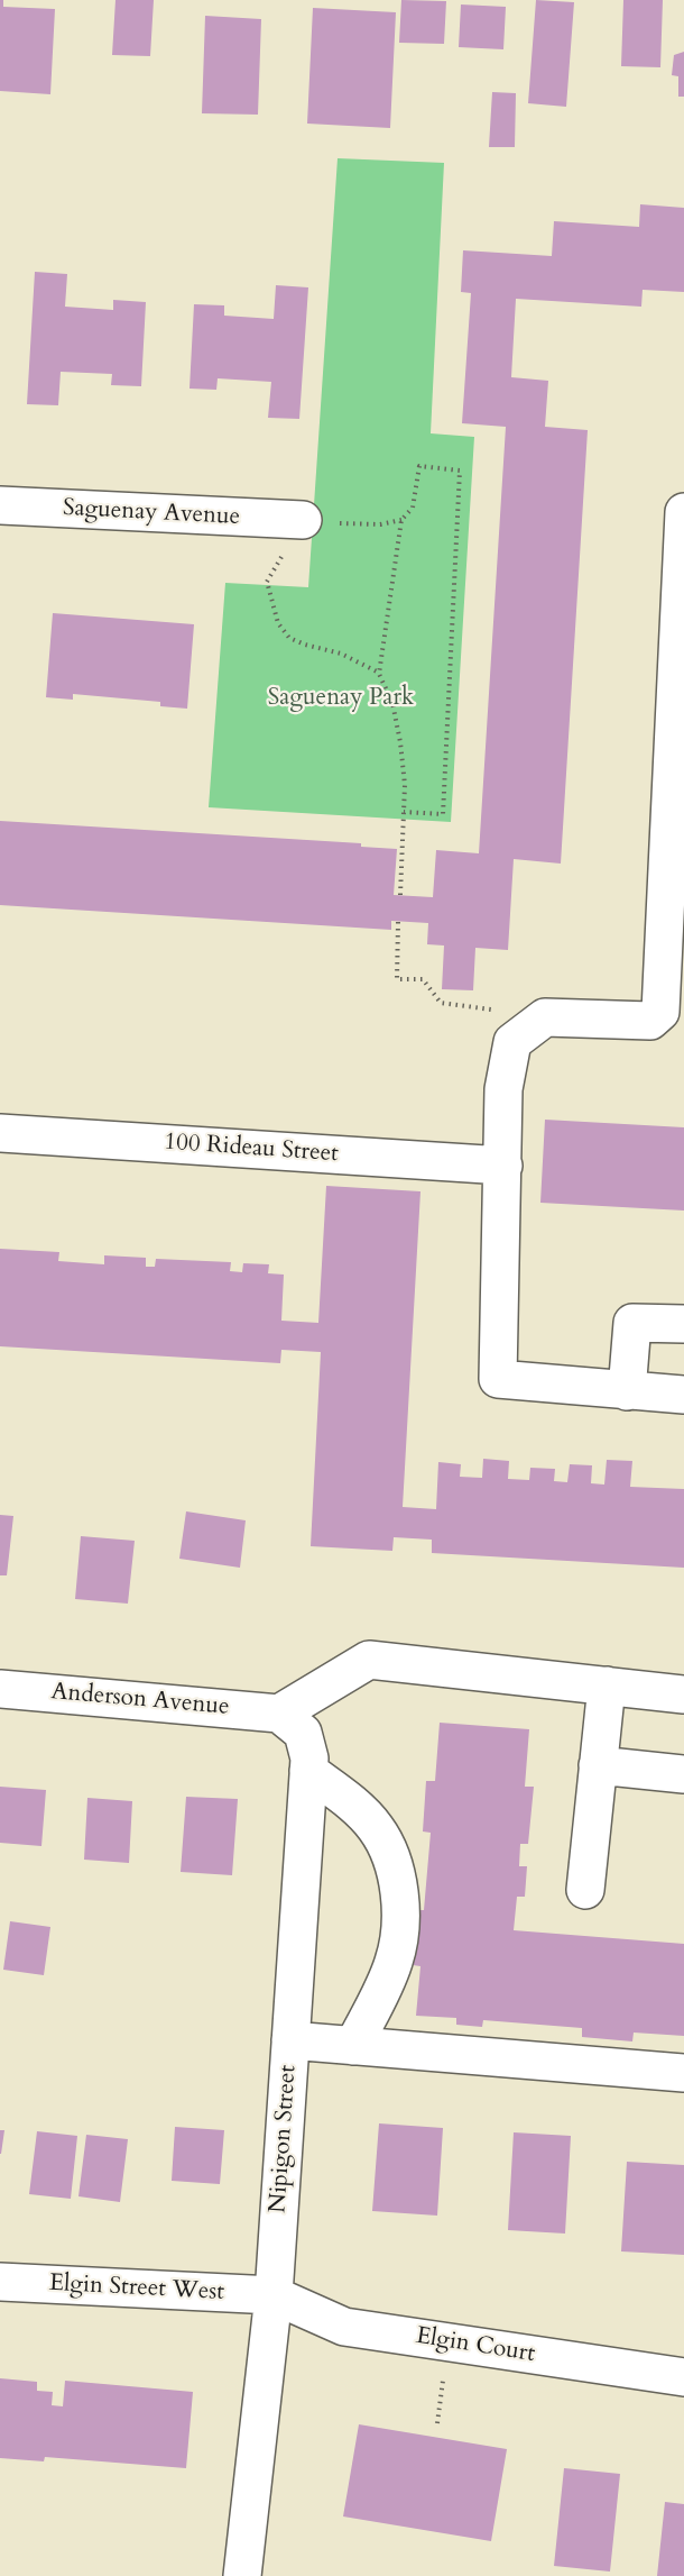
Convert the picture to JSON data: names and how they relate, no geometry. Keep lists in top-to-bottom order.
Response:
{
  "streets": {
    "street": [
      "Saguenay Avenue",
      "100 Rideau Street",
      "Anderson Avenue",
      "Nipigon Street",
      "Elgin Street West",
      "Elgin Court"
    ]
  },
  "crossings": [
    ["Anderson Avenue", "Nipigon Street"],
    ["Nipigon Street", "Elgin Street West"],
    ["Nipigon Street", "Elgin Court"],
    ["Elgin Street West", "Elgin Court"]
  ],
  "parks": ["Saguenay Park"]
}
